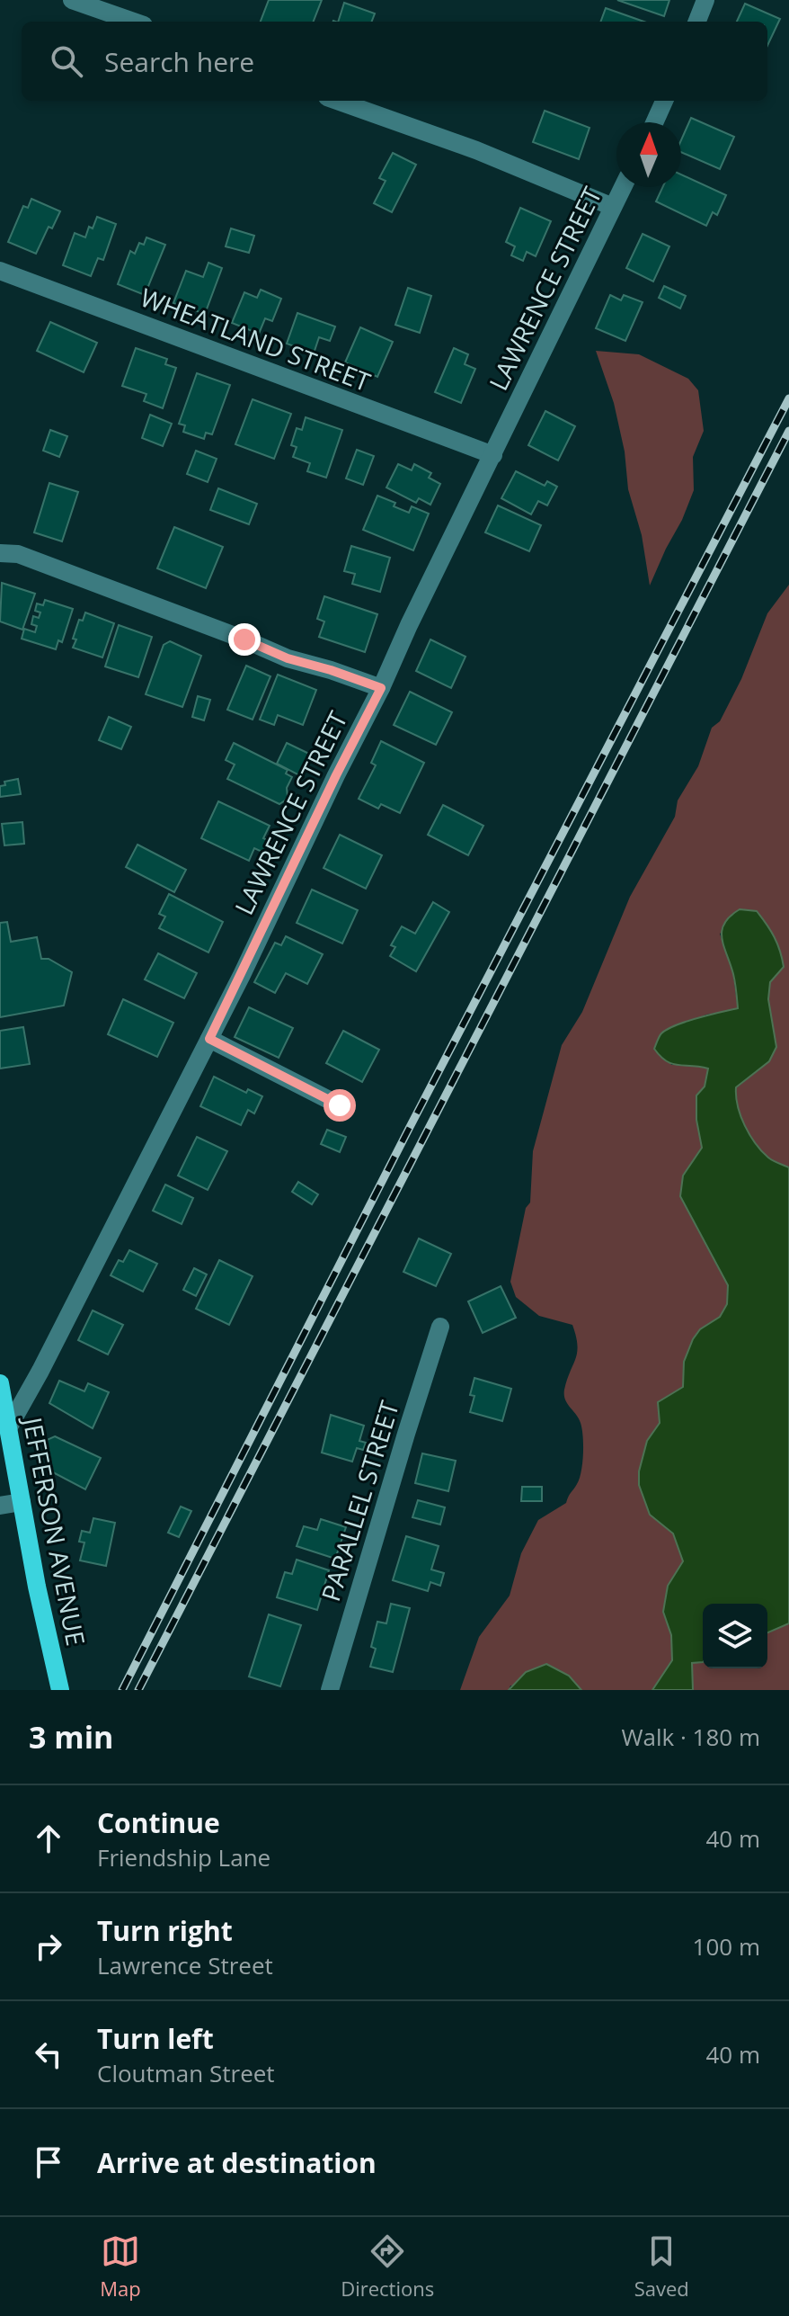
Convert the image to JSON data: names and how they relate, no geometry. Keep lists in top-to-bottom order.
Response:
{
  "streets": {
    "main road": ["JEFFERSON AVENUE"],
    "street": ["LAWRENCE STREET", "WHEATLAND STREET", "PARALLEL STREET"]
  },
  "crossings": [
    ["LAWRENCE STREET", "WHEATLAND STREET"],
    ["LAWRENCE STREET", "JEFFERSON AVENUE"]
  ],
  "north": "top",
  "page": {
    "search": "Search here",
    "heading": ["3 min", "Walk · 180 m"],
    "list": [
      ["Continue", "Friendship Lane", "40 m"],
      ["Turn right", "Lawrence Street", "100 m"],
      ["Turn left", "Cloutman Street", "40 m"],
      "Arrive at destination"
    ],
    "nav": ["Map", "Directions", "Saved"]
  }
}
